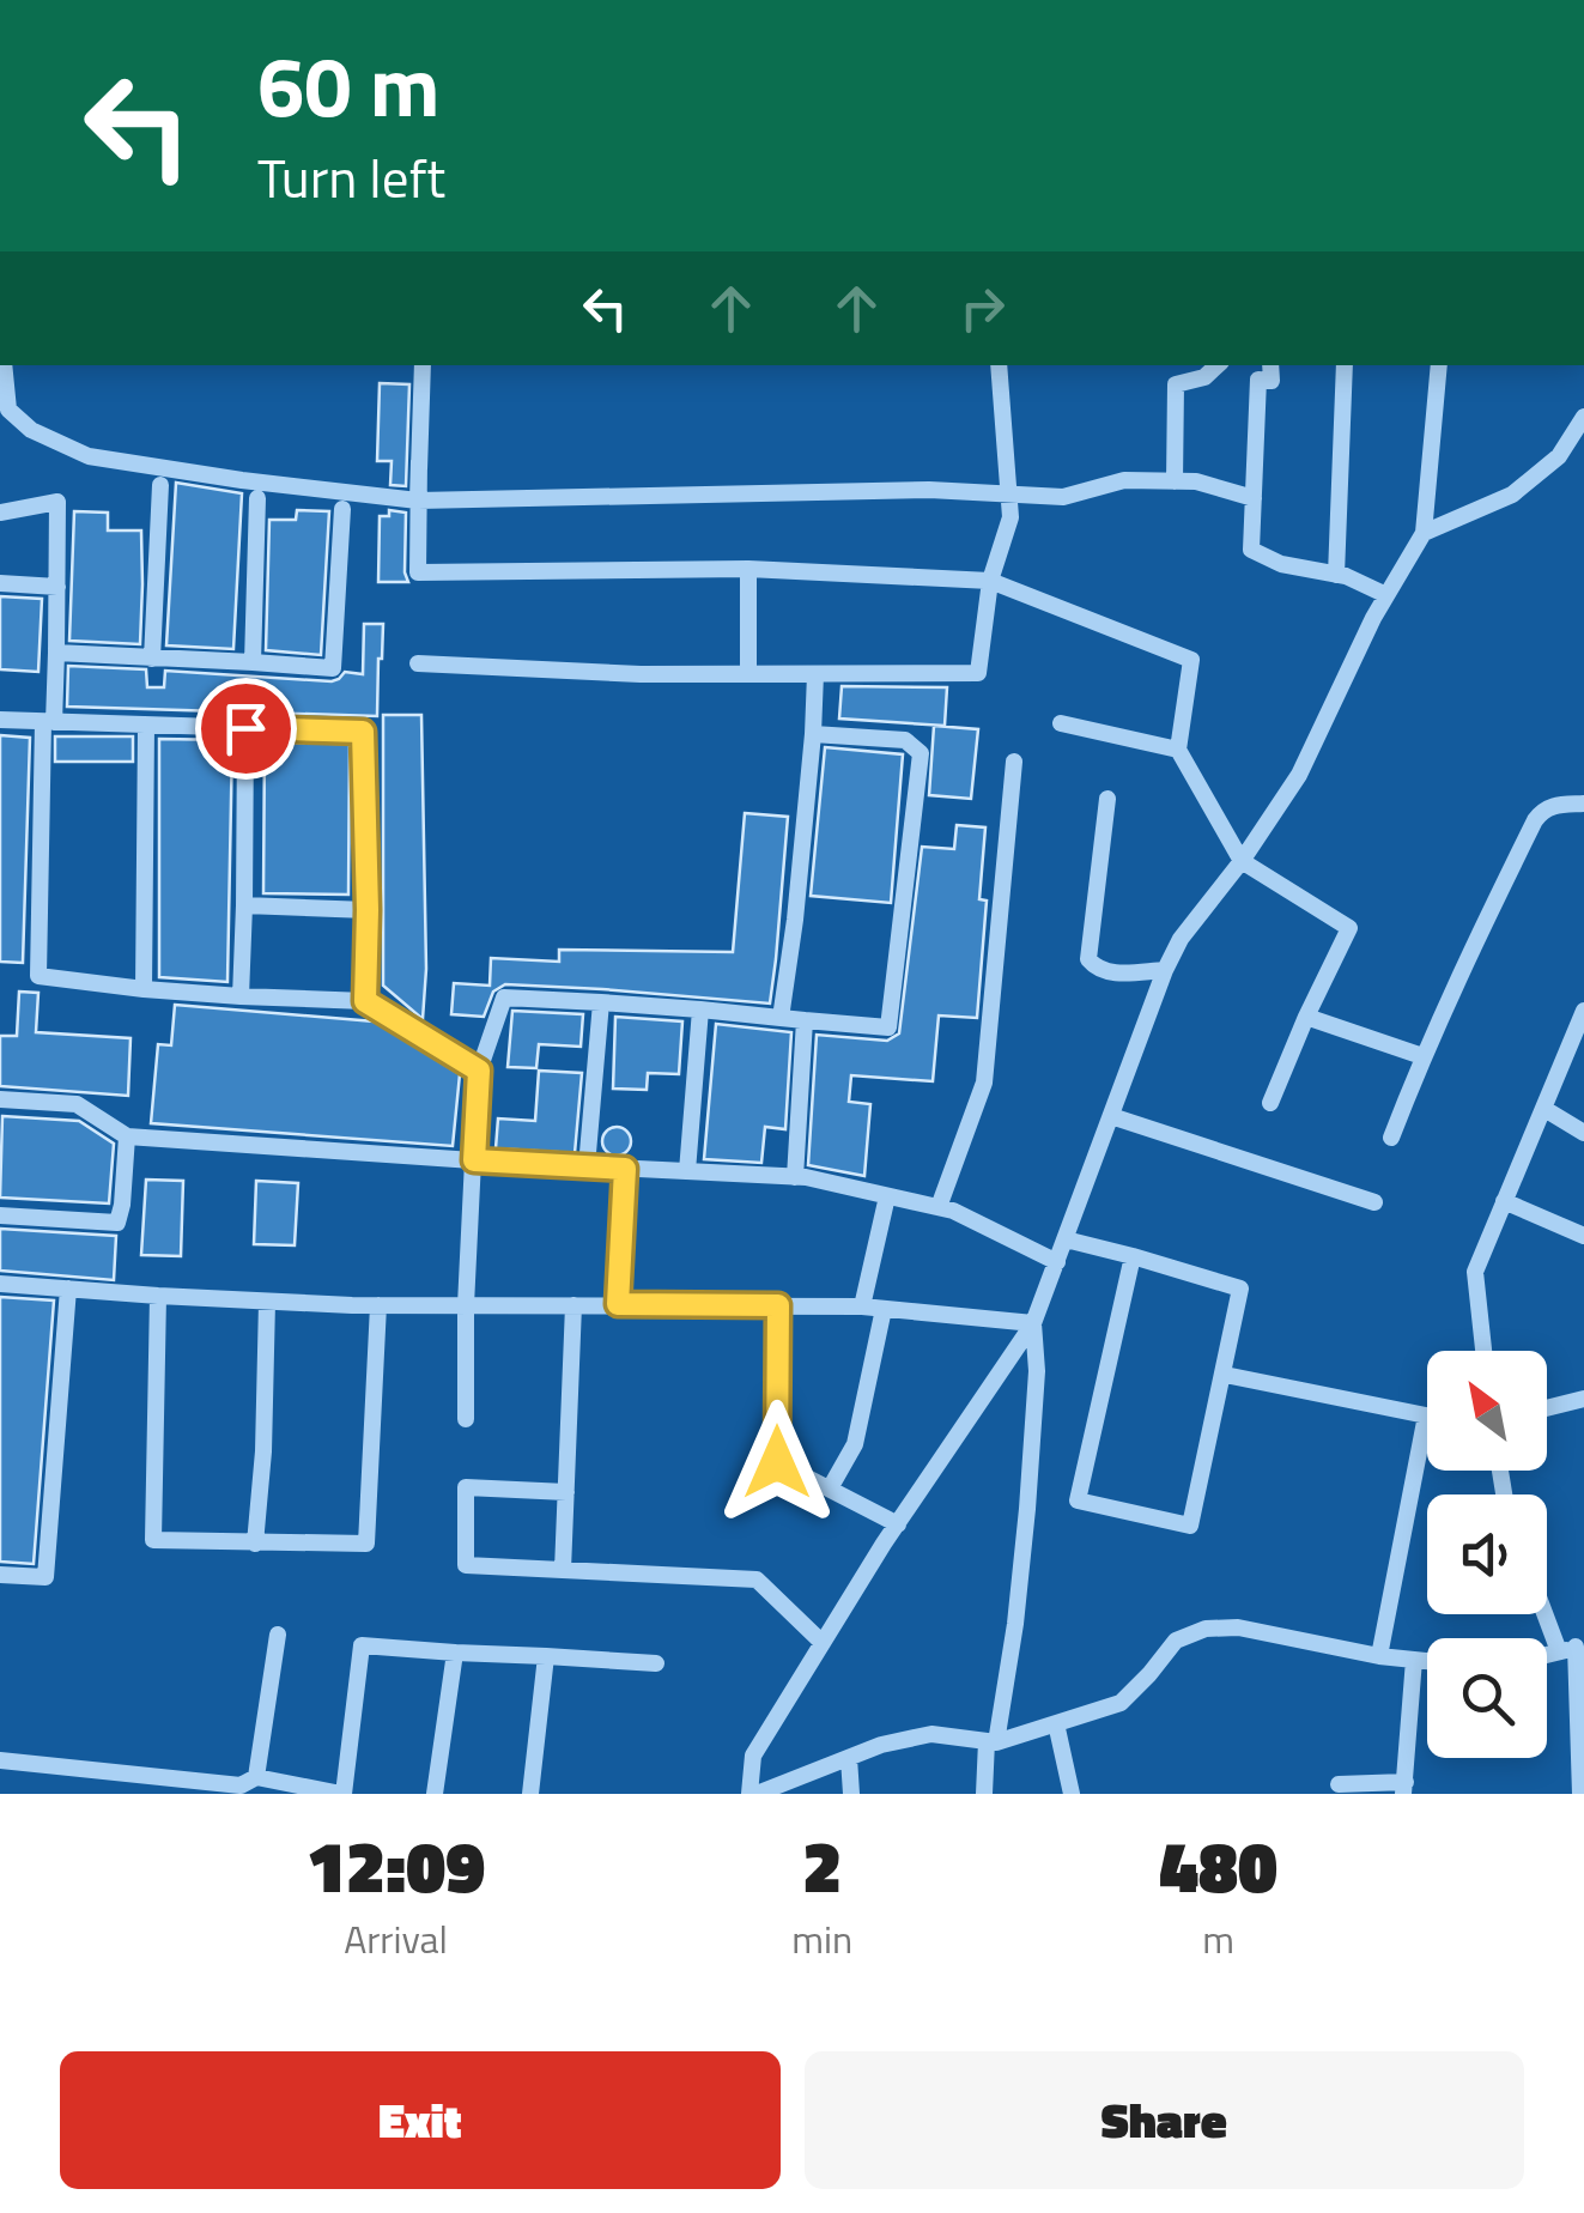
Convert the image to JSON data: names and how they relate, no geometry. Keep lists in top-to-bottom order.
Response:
{
  "north": "top left",
  "page": {
    "turn": ["60 m", "Turn left"],
    "eta": [
      "12:09",
      "Arrival",
      "2",
      "min",
      "480",
      "m"
    ],
    "buttons": ["Exit", "Share"]
  }
}
